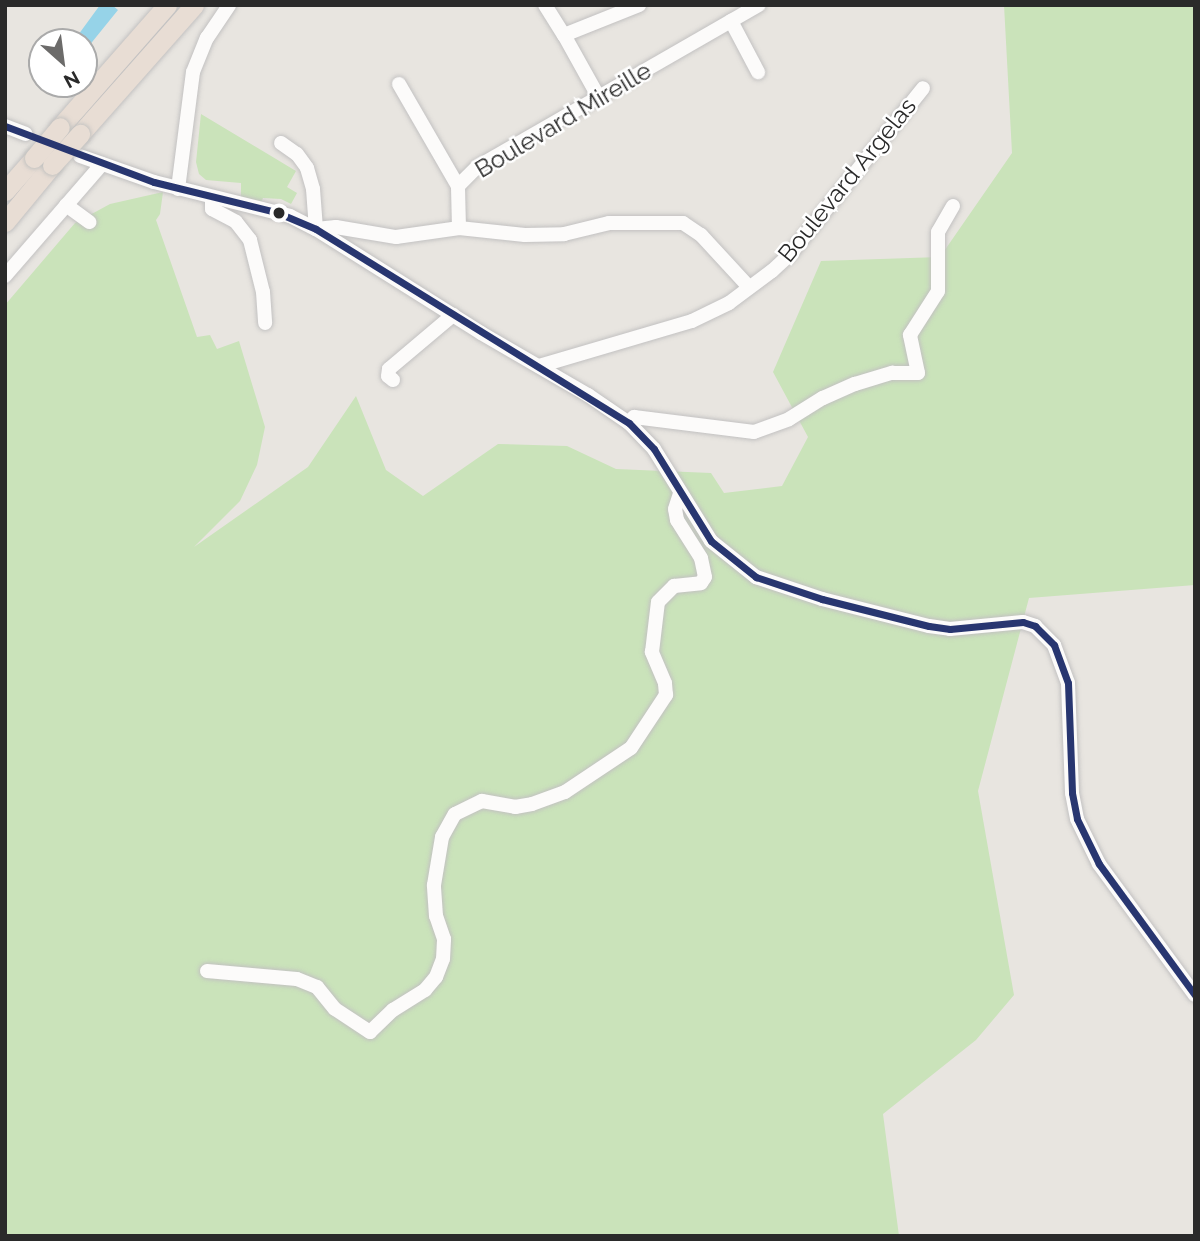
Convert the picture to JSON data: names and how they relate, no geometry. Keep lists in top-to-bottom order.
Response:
{
  "streets": {
    "street": ["Boulevard Mireille", "Boulevard Argelas"]
  },
  "north": "bottom right"
}
